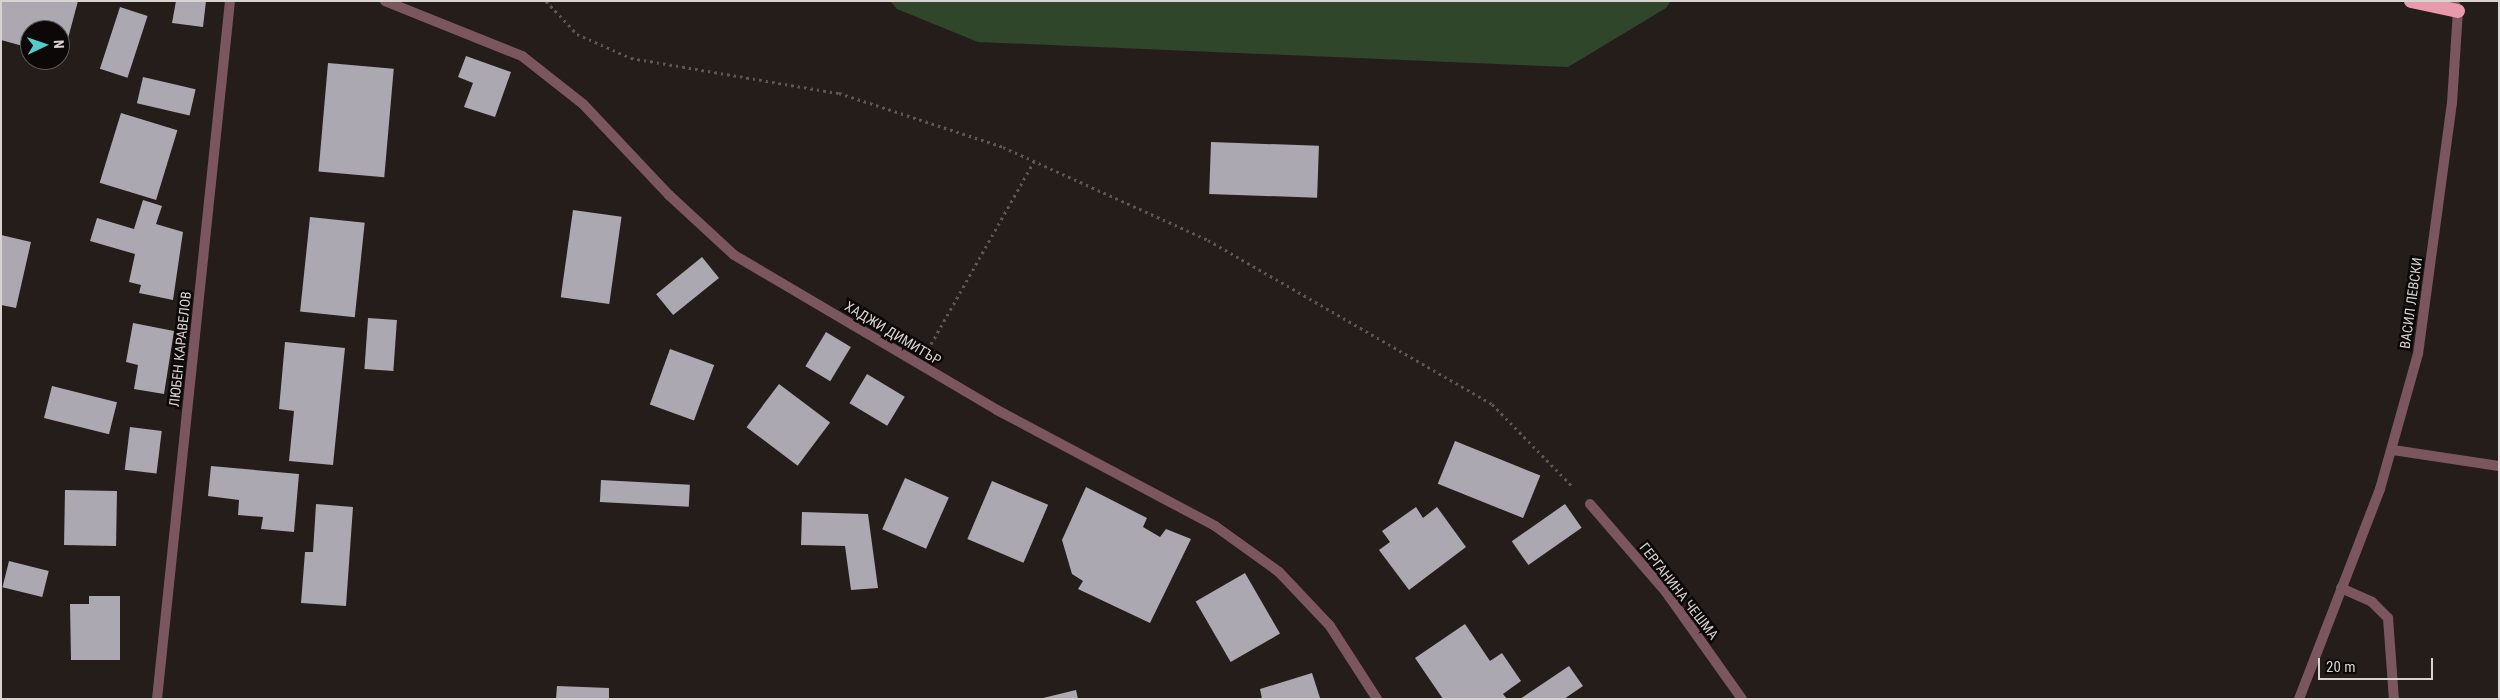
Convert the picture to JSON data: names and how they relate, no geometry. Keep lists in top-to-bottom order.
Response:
{
  "streets": {
    "street": [
      "ВАСИЛ ЛЕВСКИ",
      "ХАДЖИ ДИМИТЪР",
      "ЛЮБЕН КАРАВЕЛОВ",
      "ГЕРГАНИНА ЧЕШМА"
    ]
  },
  "scale_bar": "20 m",
  "north": "right"
}
